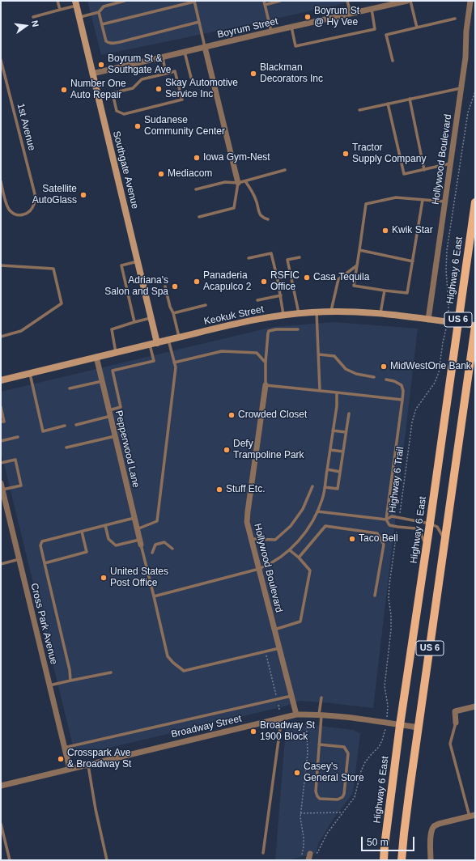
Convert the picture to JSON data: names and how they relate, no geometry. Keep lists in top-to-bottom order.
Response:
{
  "streets": {
    "main road": ["Highway 6 East", "US 6"],
    "street": [
      "Boyrum Street",
      "Hollywood Boulevard",
      "Southgate Avenue",
      "Keokuk Street",
      "Pepperwood Lane",
      "Cross Park Avenue",
      "Broadway Street"
    ],
    "lane": ["1st Avenue"],
    "path": ["Highway 6 Trail"]
  },
  "crossings": [
    ["Boyrum Street", "Southgate Avenue"],
    ["Hollywood Boulevard", "Keokuk Street"],
    ["Hollywood Boulevard", "Broadway Street"],
    ["Southgate Avenue", "Keokuk Street"],
    ["Highway 6 East", "Keokuk Street"],
    ["Highway 6 East", "Broadway Street"],
    ["Keokuk Street", "US 6"],
    ["Keokuk Street", "Pepperwood Lane"],
    ["Keokuk Street", "Highway 6 Trail"],
    ["US 6", "Broadway Street"],
    ["Highway 6 Trail", "Broadway Street"],
    ["Cross Park Avenue", "Broadway Street"]
  ],
  "places": [
    "Boyrum St @ Hy Vee",
    "Boyrum St & Southgate Ave",
    "Blackman Decorators Inc",
    "Skay Automotive Service Inc",
    "Number One Auto Repair",
    "Sudanese Community Center",
    "Tractor Supply Company",
    "Iowa Gym-Nest",
    "Mediacom",
    "Satellite AutoGlass",
    "Kwik Star",
    "Casa Tequila",
    "Panaderia Acapulco 2",
    "RSFIC Office",
    "Adriana's Salon and Spa",
    "MidWestOne Bank",
    "Crowded Closet",
    "Defy Trampoline Park",
    "Stuff Etc.",
    "Taco Bell",
    "United States Post Office",
    "Broadway St 1900 Block",
    "Crosspark Ave & Broadway St",
    "Casey's General Store"
  ],
  "scale_bar": "50 m",
  "north": "right"
}
